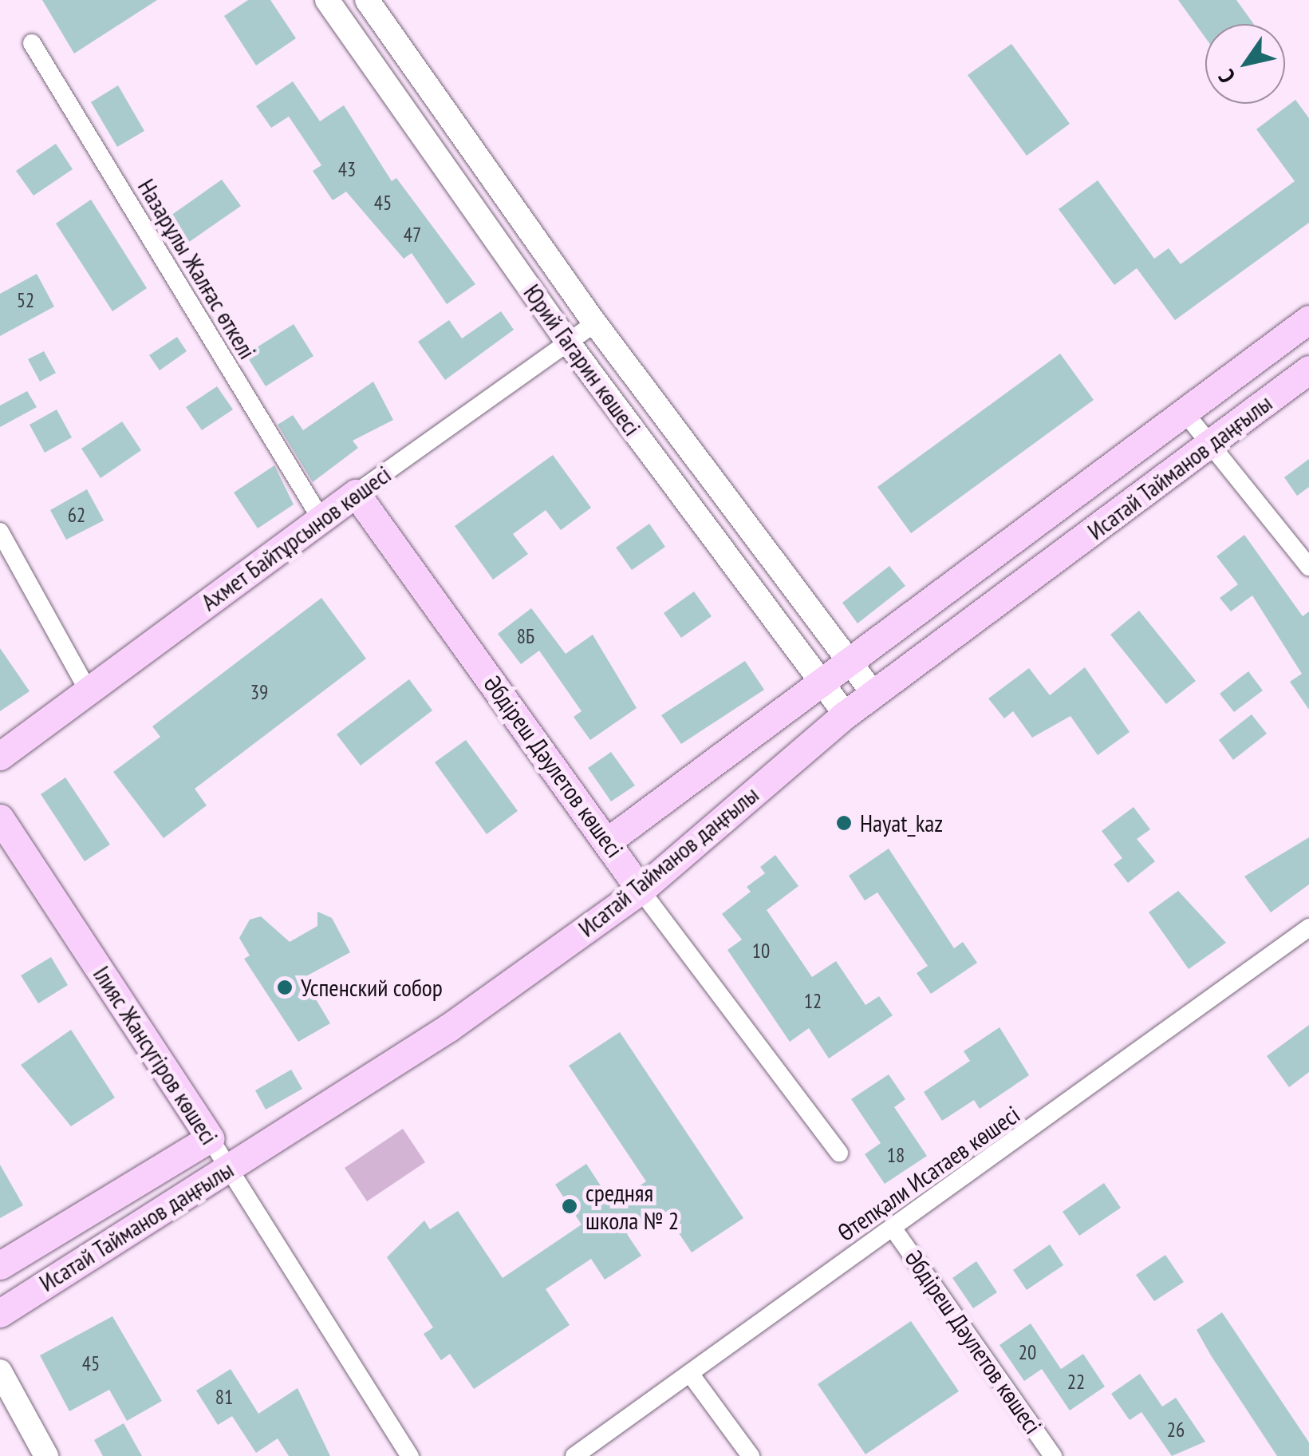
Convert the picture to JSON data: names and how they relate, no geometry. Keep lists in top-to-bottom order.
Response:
{
  "streets": {
    "main road": [
      "Исатай Тайманов даңғылы",
      "Ахмет Байтұрсынов көшесі",
      "Әбдіреш Дәулетов көшесі",
      "Ілияс Жансүгіров көшесі"
    ],
    "street": ["Назарұлы Жалғас өткелі", "Юрий Гагарин көшесі", "Өтепқали Исатаев көшесі"]
  },
  "crossings": [
    ["Назарұлы Жалғас өткелі", "Ахмет Байтұрсынов көшесі"],
    ["Юрий Гагарин көшесі", "Исатай Тайманов даңғылы"],
    ["Юрий Гагарин көшесі", "Ахмет Байтұрсынов көшесі"],
    ["Исатай Тайманов даңғылы", "Әбдіреш Дәулетов көшесі"],
    ["Исатай Тайманов даңғылы", "Ілияс Жансүгіров көшесі"],
    ["Ахмет Байтұрсынов көшесі", "Әбдіреш Дәулетов көшесі"],
    ["Әбдіреш Дәулетов көшесі", "Өтепқали Исатаев көшесі"]
  ],
  "places": ["Hayat_kaz", "Успенский собор", "cредняя школа № 2"],
  "house_numbers": [
    "43",
    "45",
    "47",
    "52",
    "62",
    "8Б",
    "39",
    "10",
    "12",
    "18",
    "20",
    "45",
    "22",
    "81",
    "26"
  ],
  "north": "bottom left"
}
